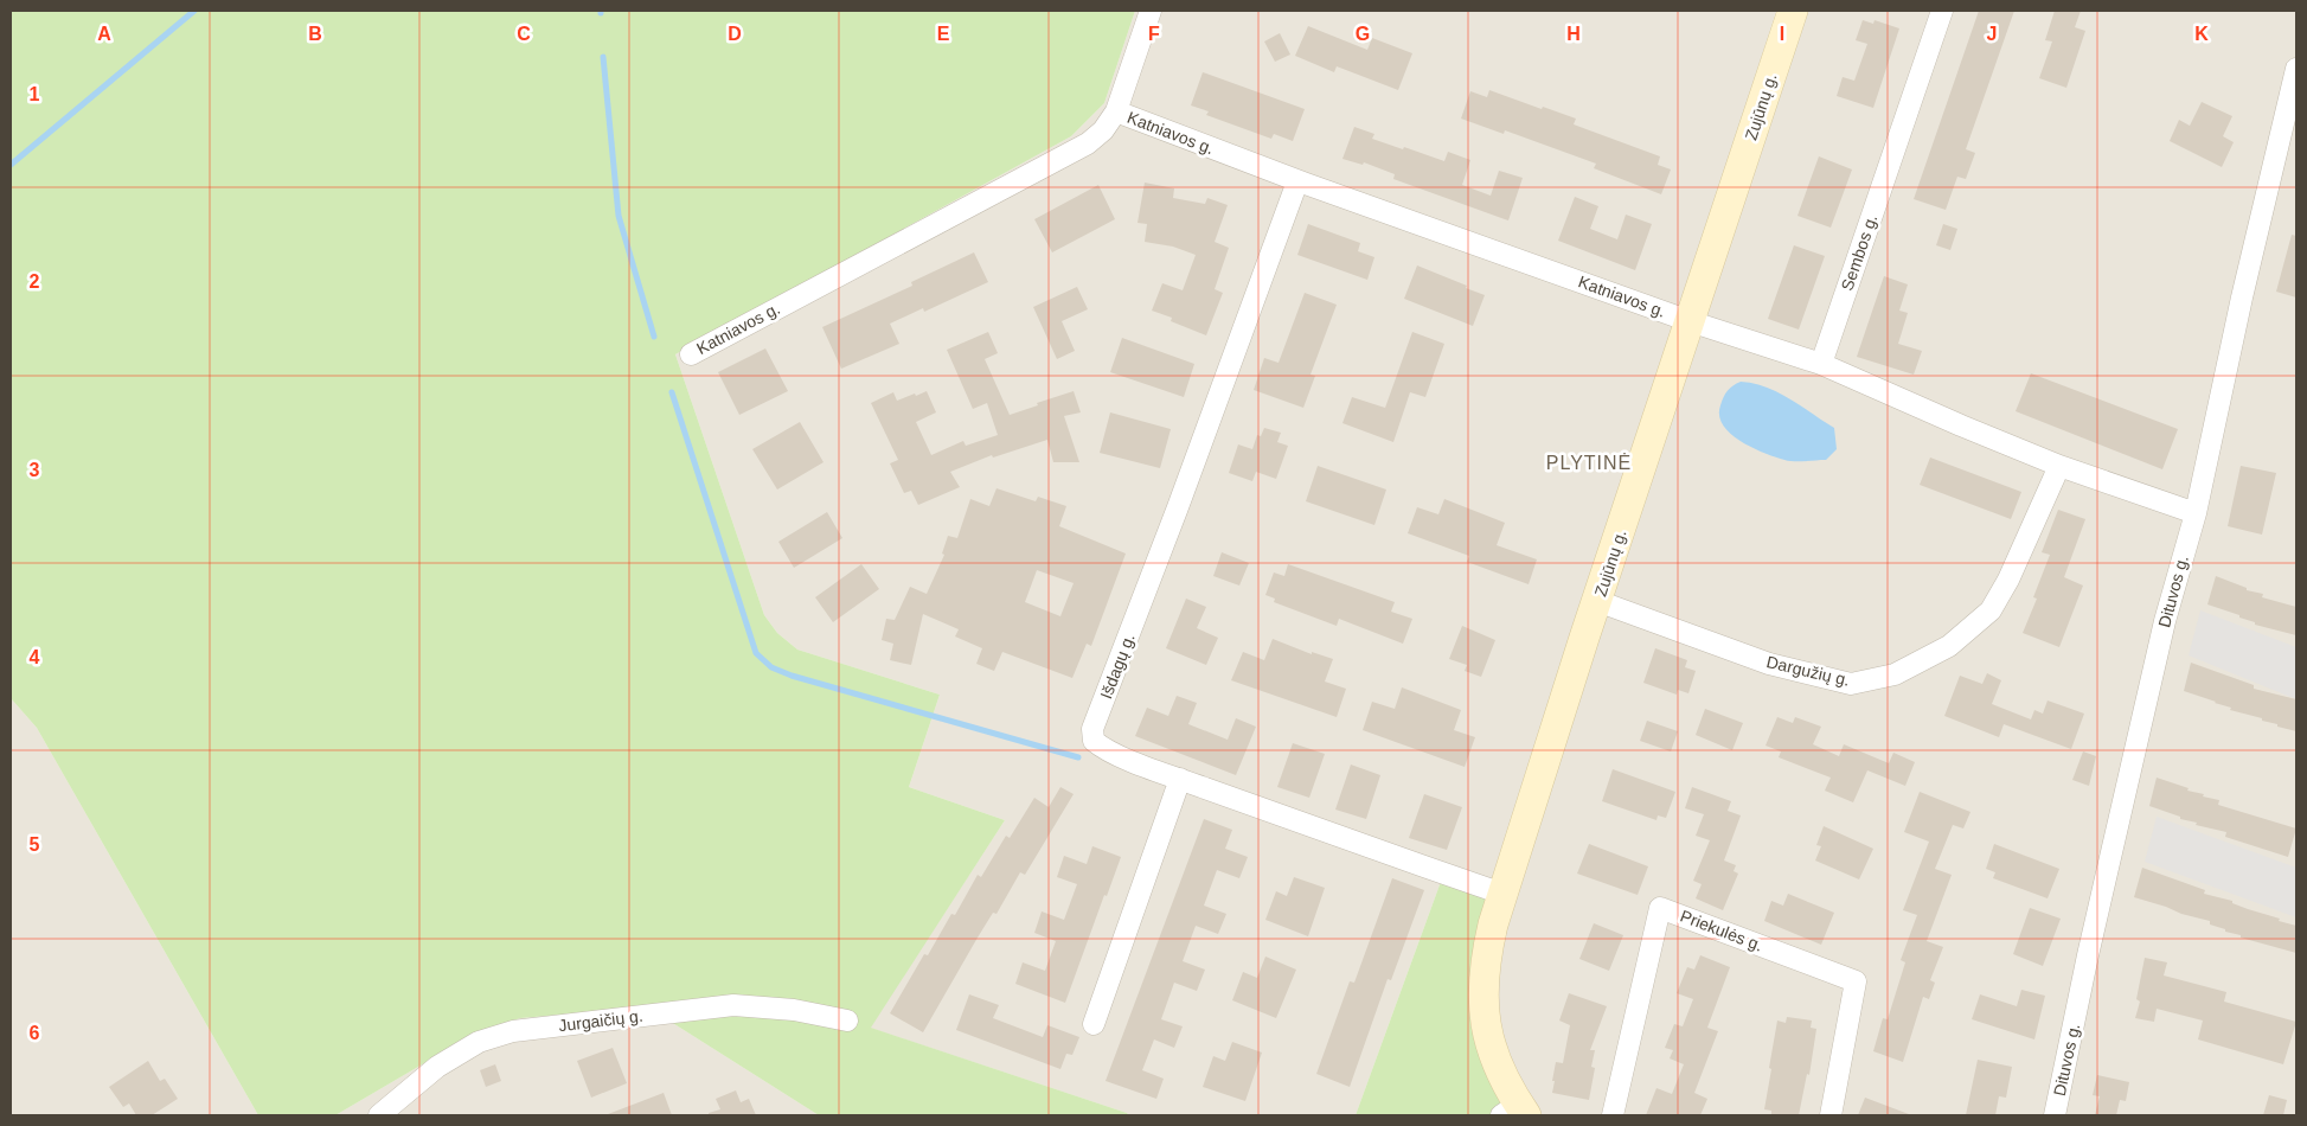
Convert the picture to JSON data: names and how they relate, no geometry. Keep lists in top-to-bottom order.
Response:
{
  "streets": {
    "main road": ["Zujūnų g."],
    "street": [
      "Katniavos g.",
      "Sembos g.",
      "Dituvos g.",
      "Išdagų g.",
      "Dargužių g.",
      "Priekulės g.",
      "Jurgaičių g."
    ]
  },
  "crossings": [
    ["Zujūnų g.", "Katniavos g."],
    ["Zujūnų g.", "Išdagų g."],
    ["Zujūnų g.", "Dargužių g."],
    ["Katniavos g.", "Išdagų g."]
  ],
  "districts": ["PLYTINĖ"],
  "grid": {
    "columns": [
      "A",
      "B",
      "C",
      "D",
      "E",
      "F",
      "G",
      "H",
      "I",
      "J",
      "K"
    ],
    "rows": [
      "1",
      "2",
      "3",
      "4",
      "5",
      "6"
    ]
  }
}
